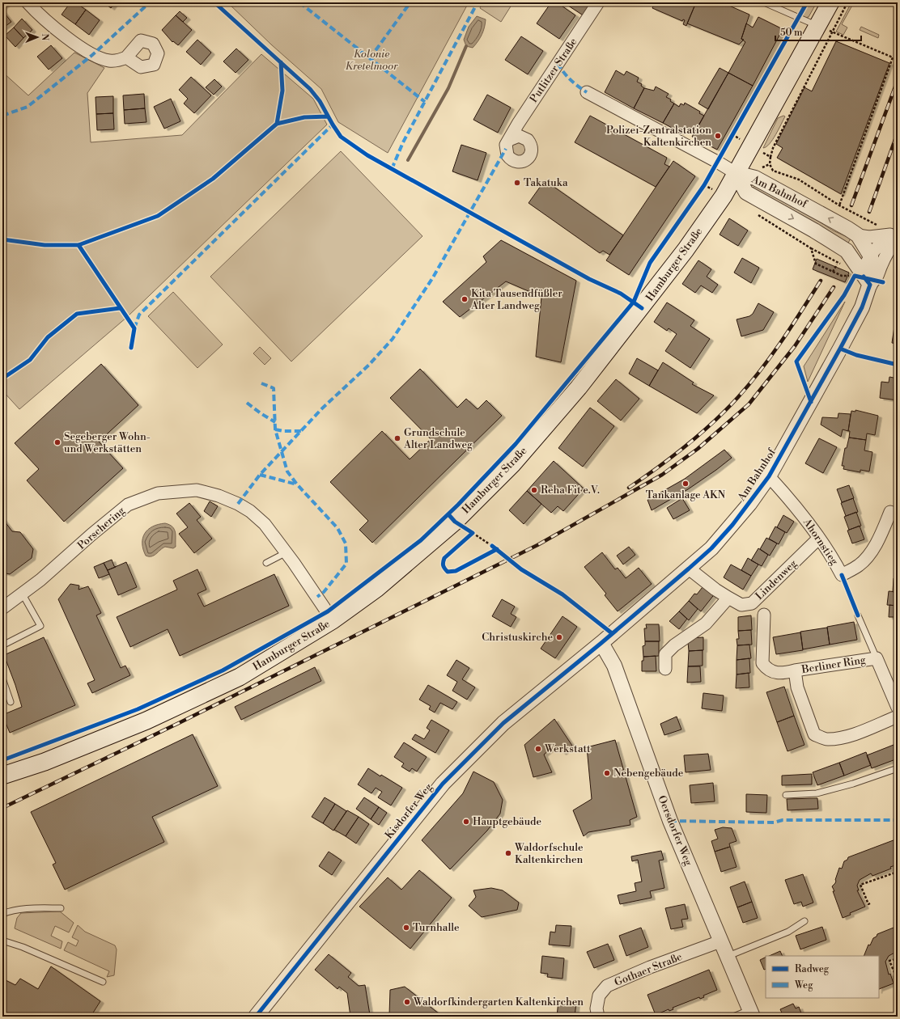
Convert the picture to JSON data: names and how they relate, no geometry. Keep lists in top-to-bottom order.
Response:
{
  "streets": {
    "main road": ["Hamburger Straße"],
    "street": [
      "Putlitzer Straße",
      "Am Bahnhof",
      "Porschering",
      "Ahornstieg",
      "Lindenweg",
      "Berliner Ring",
      "Kisdorfer Weg",
      "Oersdorfer Weg",
      "Gothaer Straße"
    ]
  },
  "crossings": [
    ["Am Bahnhof", "Hamburger Straße"],
    ["Am Bahnhof", "Ahornstieg"],
    ["Am Bahnhof", "Lindenweg"],
    ["Am Bahnhof", "Kisdorfer Weg"],
    ["Am Bahnhof", "Oersdorfer Weg"],
    ["Hamburger Straße", "Porschering"],
    ["Ahornstieg", "Lindenweg"],
    ["Kisdorfer Weg", "Oersdorfer Weg"],
    ["Oersdorfer Weg", "Gothaer Straße"]
  ],
  "parks": ["Kolonie Kretelmoor"],
  "places": [
    "Polizei-Zentralstation Kaltenkirchen",
    "Takatuka",
    "Kita Tausendfüßler Alter Landweg",
    "Grundschule Alter Landweg",
    "Segeberger Wohn- und Werkstätten",
    "Tankanlage AKN",
    "Reha Fit e.V.",
    "Christuskirche",
    "Werkstatt",
    "Nebengebäude",
    "Hauptgebäude",
    "Waldorfschule Kaltenkirchen",
    "Turnhalle",
    "Waldorfkindergarten Kaltenkirchen"
  ],
  "legend": ["Radweg", "Weg"],
  "scale_bar": "50 m",
  "north": "right"
}
